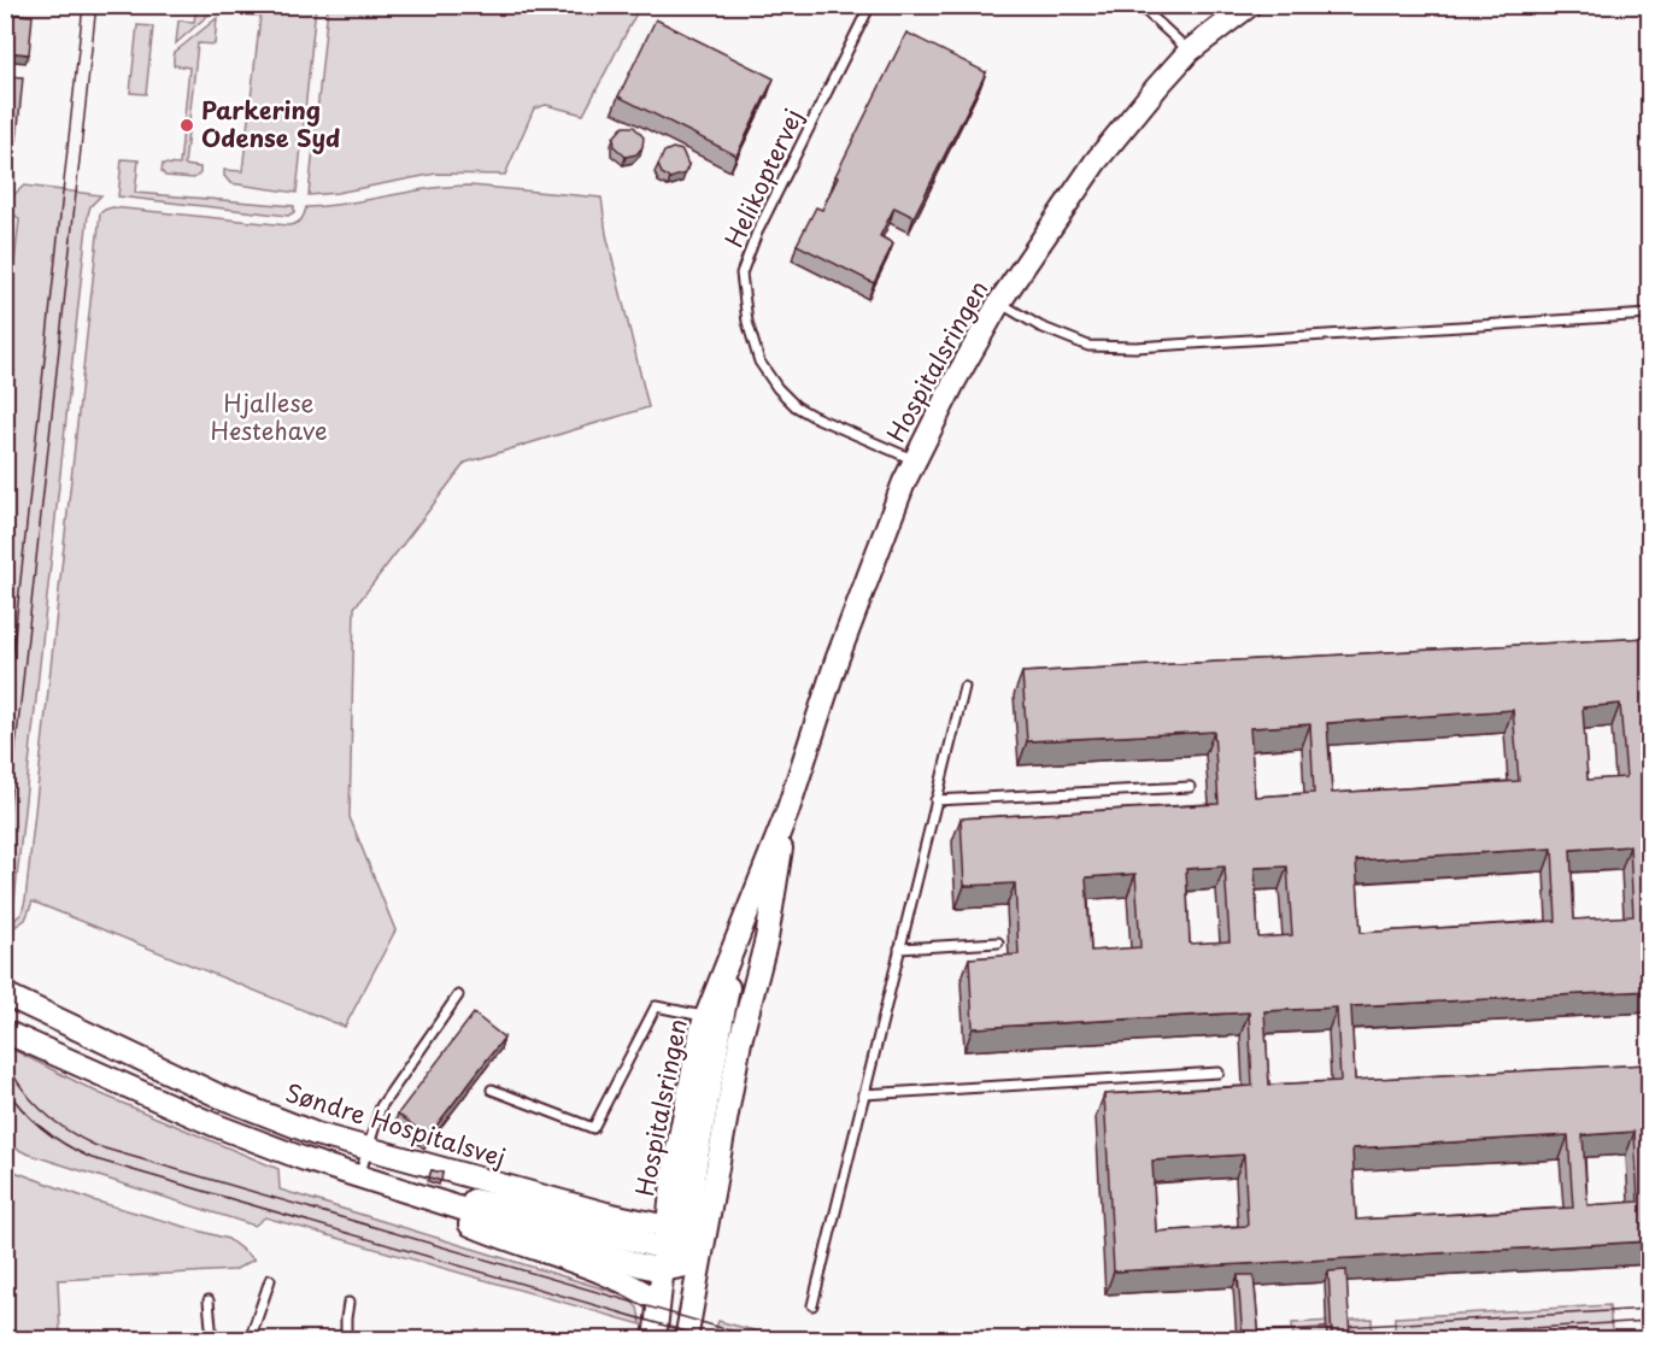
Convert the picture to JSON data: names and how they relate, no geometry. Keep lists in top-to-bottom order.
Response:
{
  "streets": {
    "street": ["Hospitalsringen", "Søndre Hospitalsvej"],
    "lane": ["Helikoptervej"]
  },
  "crossings": [
    ["Helikoptervej", "Hospitalsringen"],
    ["Hospitalsringen", "Søndre Hospitalsvej"]
  ],
  "parks": ["Hjallese Hestehave"],
  "places": ["Parkering Odense Syd"]
}
